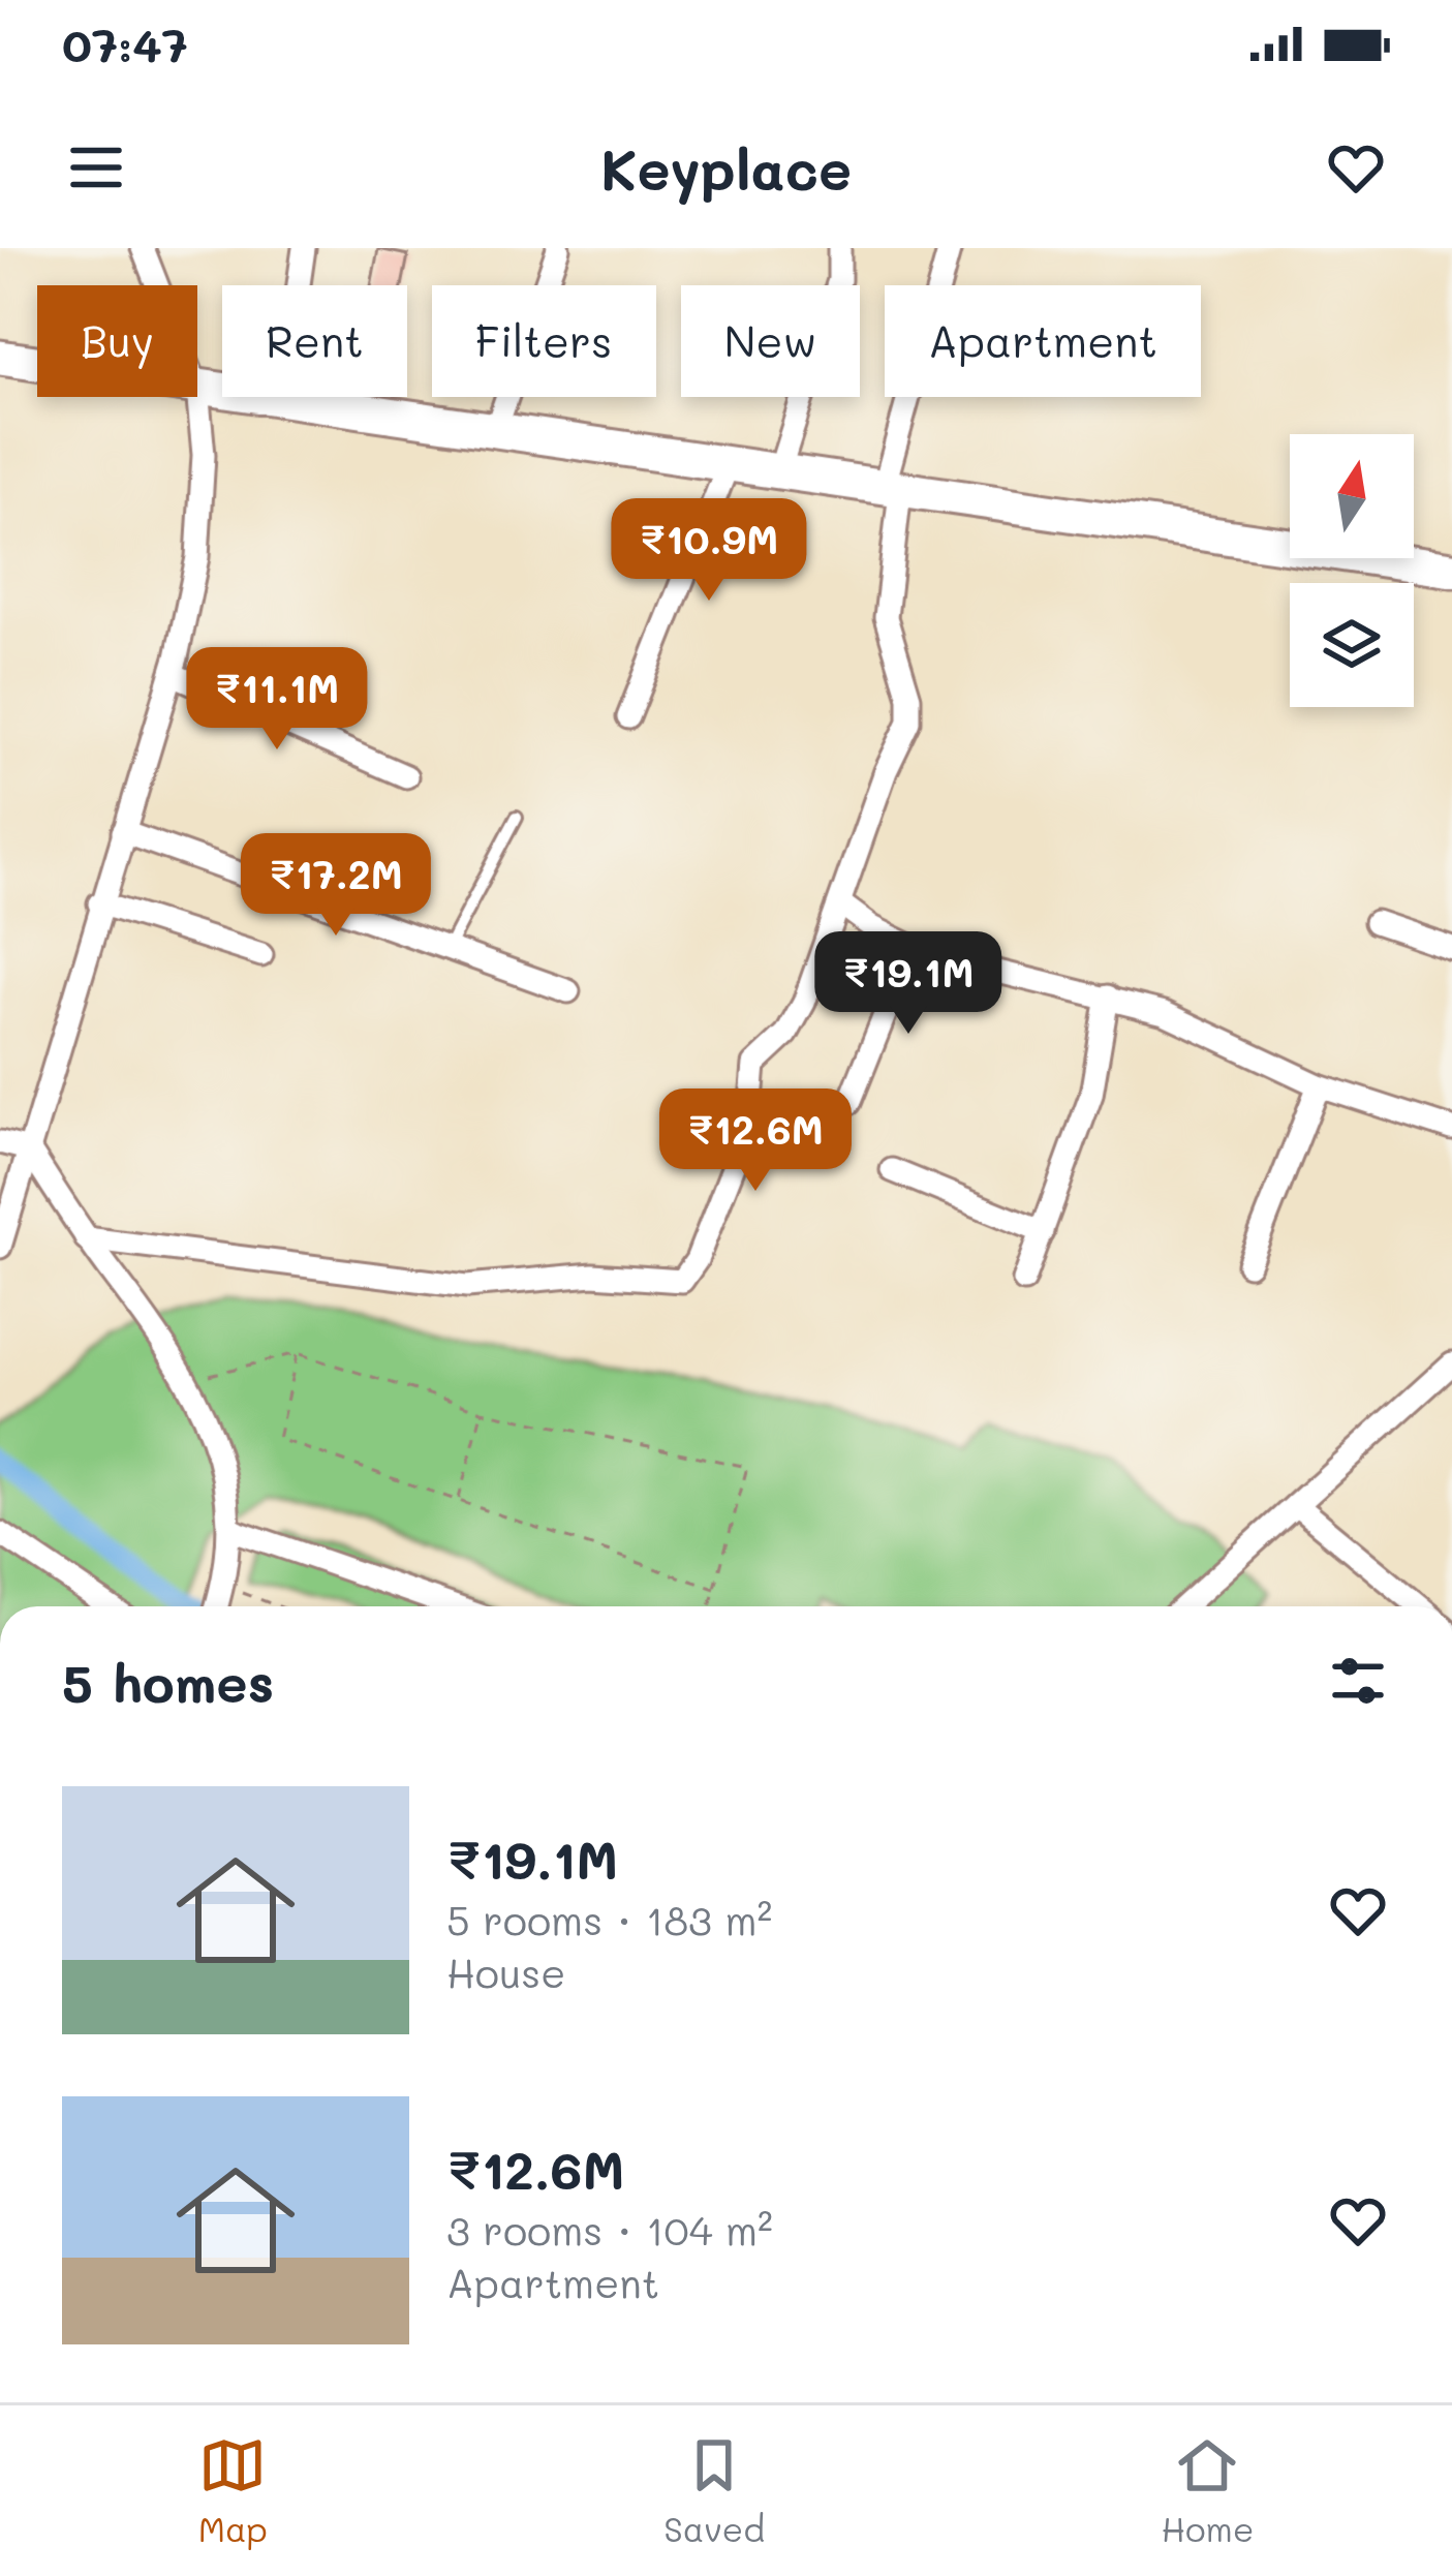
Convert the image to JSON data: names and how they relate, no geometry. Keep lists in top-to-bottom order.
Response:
{
  "north": "top",
  "page": {
    "status": "07:47",
    "header": "Keyplace",
    "chip": [
      "Buy",
      "Rent",
      "Filters",
      "New",
      "Apartment"
    ],
    "price": [
      "₹10.9M",
      "₹11.1M",
      "₹17.2M",
      "₹19.1M",
      "₹12.6M"
    ],
    "heading": "5 homes",
    "list": [
      {
        "name": "₹19.1M",
        "note": "5 rooms · 183 m² · House"
      },
      {
        "name": "₹12.6M",
        "note": "3 rooms · 104 m² · Apartment"
      }
    ],
    "tabs": ["Map", "Saved", "Home"]
  }
}
